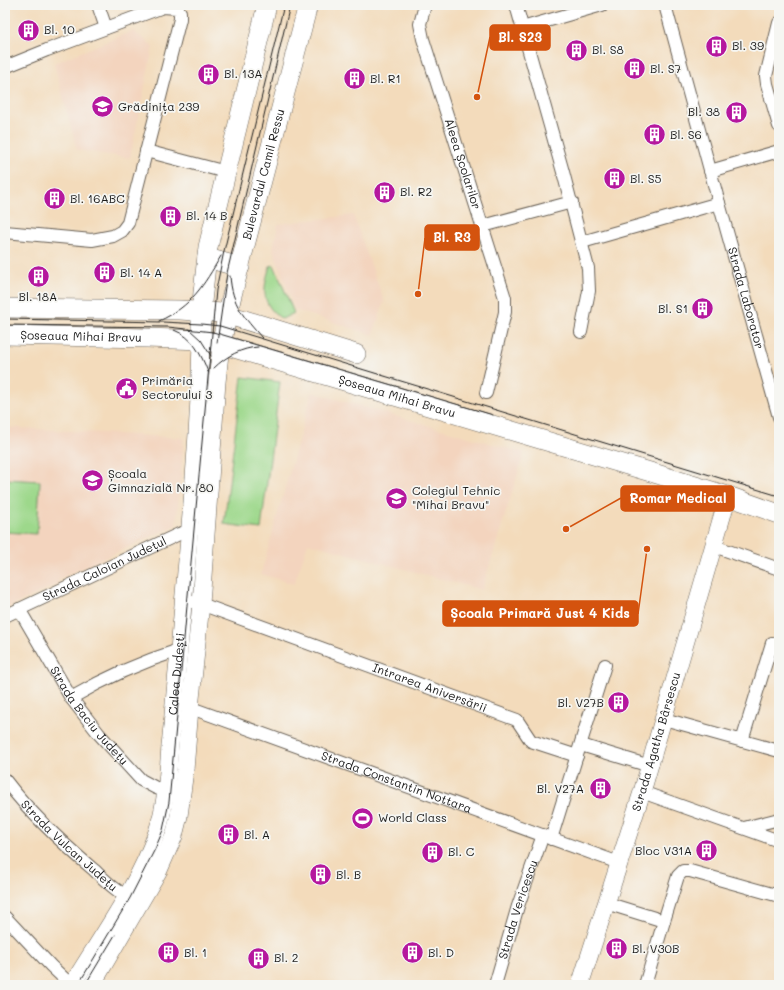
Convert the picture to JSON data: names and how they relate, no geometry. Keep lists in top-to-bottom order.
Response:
{
  "streets": {
    "main road": [
      "Bulevardul Camil Ressu",
      "Șoseaua Mihai Bravu",
      "Calea Dudești",
      "Strada Agatha Bârsescu"
    ],
    "street": [
      "Aleea Școlarilor",
      "Strada Laborator",
      "Strada Caloian Județul",
      "Intrarea Aniversării",
      "Strada Baciu Județu",
      "Strada Constantin Nottara",
      "Strada Vulcan Județu",
      "Strada Vericescu"
    ]
  },
  "crossings": [
    ["Bulevardul Camil Ressu", "Șoseaua Mihai Bravu"],
    ["Bulevardul Camil Ressu", "Calea Dudești"],
    ["Șoseaua Mihai Bravu", "Calea Dudești"],
    ["Șoseaua Mihai Bravu", "Strada Agatha Bârsescu"],
    ["Strada Caloian Județul", "Calea Dudești"],
    ["Strada Caloian Județul", "Strada Baciu Județu"],
    ["Calea Dudești", "Intrarea Aniversării"],
    ["Calea Dudești", "Strada Baciu Județu"],
    ["Calea Dudești", "Strada Constantin Nottara"],
    ["Calea Dudești", "Strada Vulcan Județu"],
    ["Intrarea Aniversării", "Strada Agatha Bârsescu"],
    ["Intrarea Aniversării", "Strada Vericescu"],
    ["Strada Agatha Bârsescu", "Strada Constantin Nottara"],
    ["Strada Constantin Nottara", "Strada Vericescu"]
  ],
  "places": {
    "building": [
      "Bl. 10",
      "Bl. 39",
      "Bl. S8",
      "Bl. S7",
      "Bl. 13A",
      "Bl. R1",
      "Bl. 38",
      "Bl. S6",
      "Bl. S5",
      "Bl. R2",
      "Bl. 16ABC",
      "Bl. 14 B",
      "Bl. 14 A",
      "Bl. 18A",
      "Bl. S1",
      "Bl. V27B",
      "Bl. V27A",
      "Bl. A",
      "Bloc V31A",
      "Bl. C",
      "Bl. B",
      "Bl. V30B",
      "Bl. 1",
      "Bl. D",
      "Bl. 2"
    ],
    "other": [
      "Bl. S23",
      "Bl. R3",
      "Romar Medical",
      "Școala Primară Just 4 Kids"
    ],
    "school or university": ["Grădinița 239", "Școala Gimnazială Nr. 80", "Colegiul Tehnic \"Mihai Bravu\""],
    "public building": ["Primăria Sectorului 3"],
    "sports": ["World Class"]
  }
}
